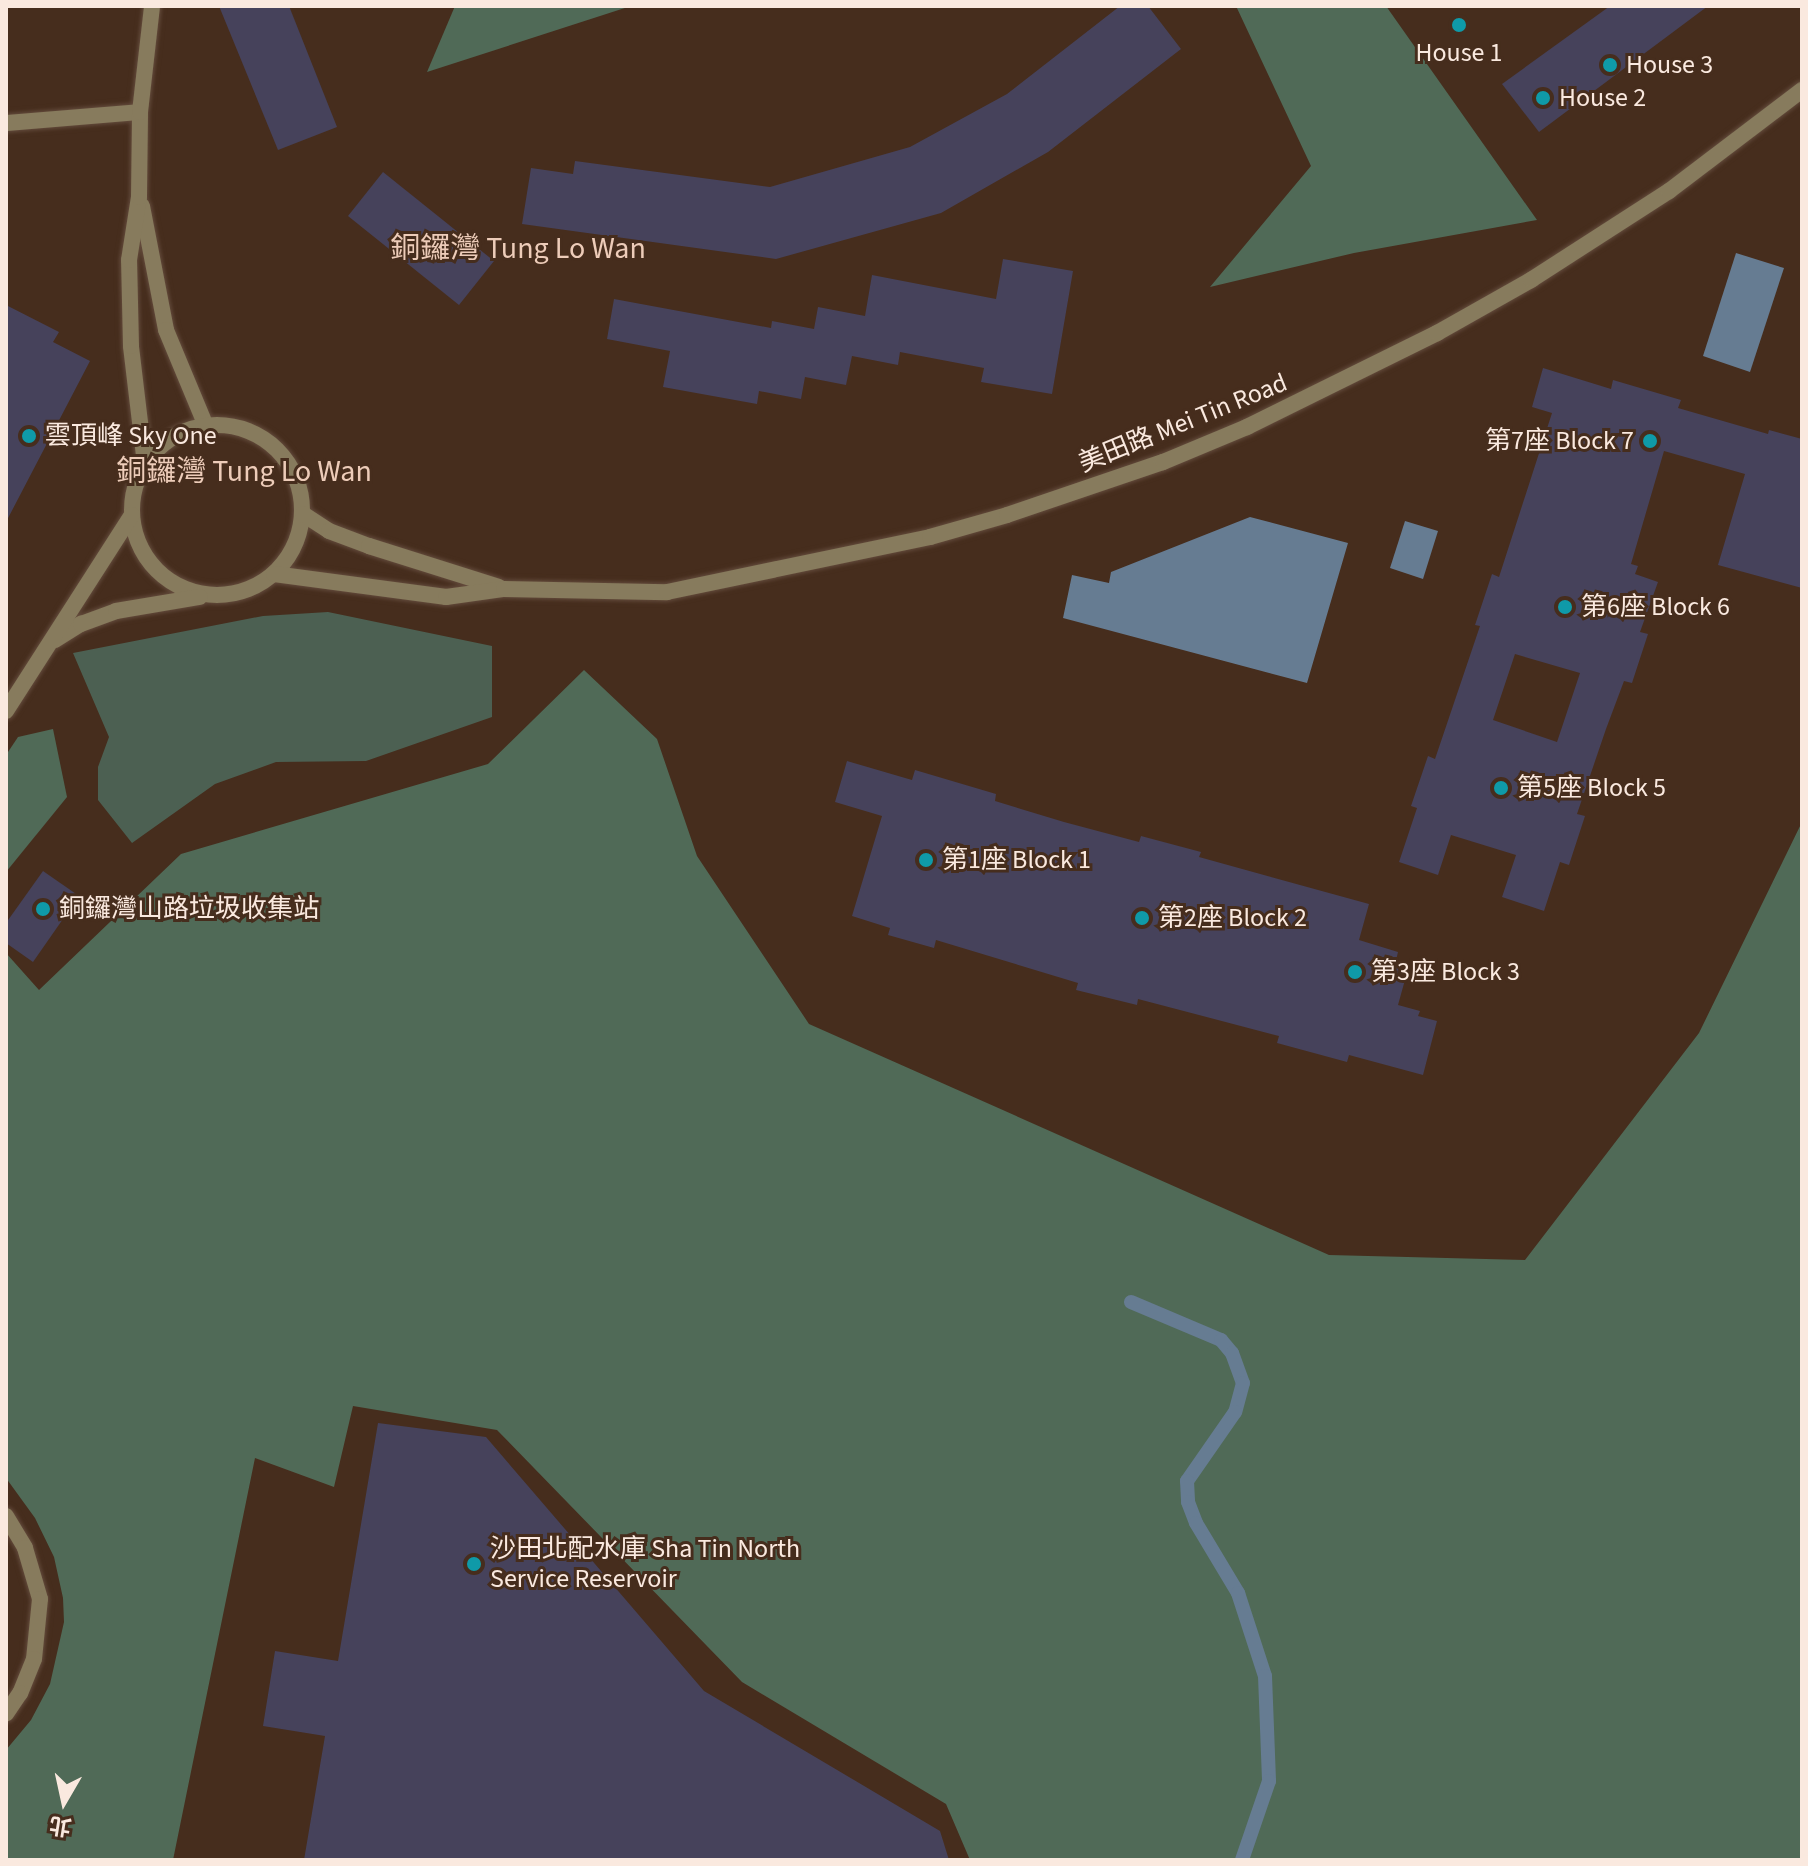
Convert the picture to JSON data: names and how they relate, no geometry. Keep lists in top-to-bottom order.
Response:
{
  "streets": {
    "street": ["美田路 Mei Tin Road"]
  },
  "districts": ["銅鑼灣 Tung Lo Wan", "銅鑼灣 Tung Lo Wan"],
  "places": [
    "House 1",
    "House 3",
    "House 2",
    "雲頂峰 Sky One",
    "第7座 Block 7",
    "第6座 Block 6",
    "第5座 Block 5",
    "第1座 Block 1",
    "銅鑼灣山路垃圾收集站",
    "第2座 Block 2",
    "第3座 Block 3",
    "沙田北配水庫 Sha Tin North Service Reservoir"
  ],
  "north": "bottom"
}
